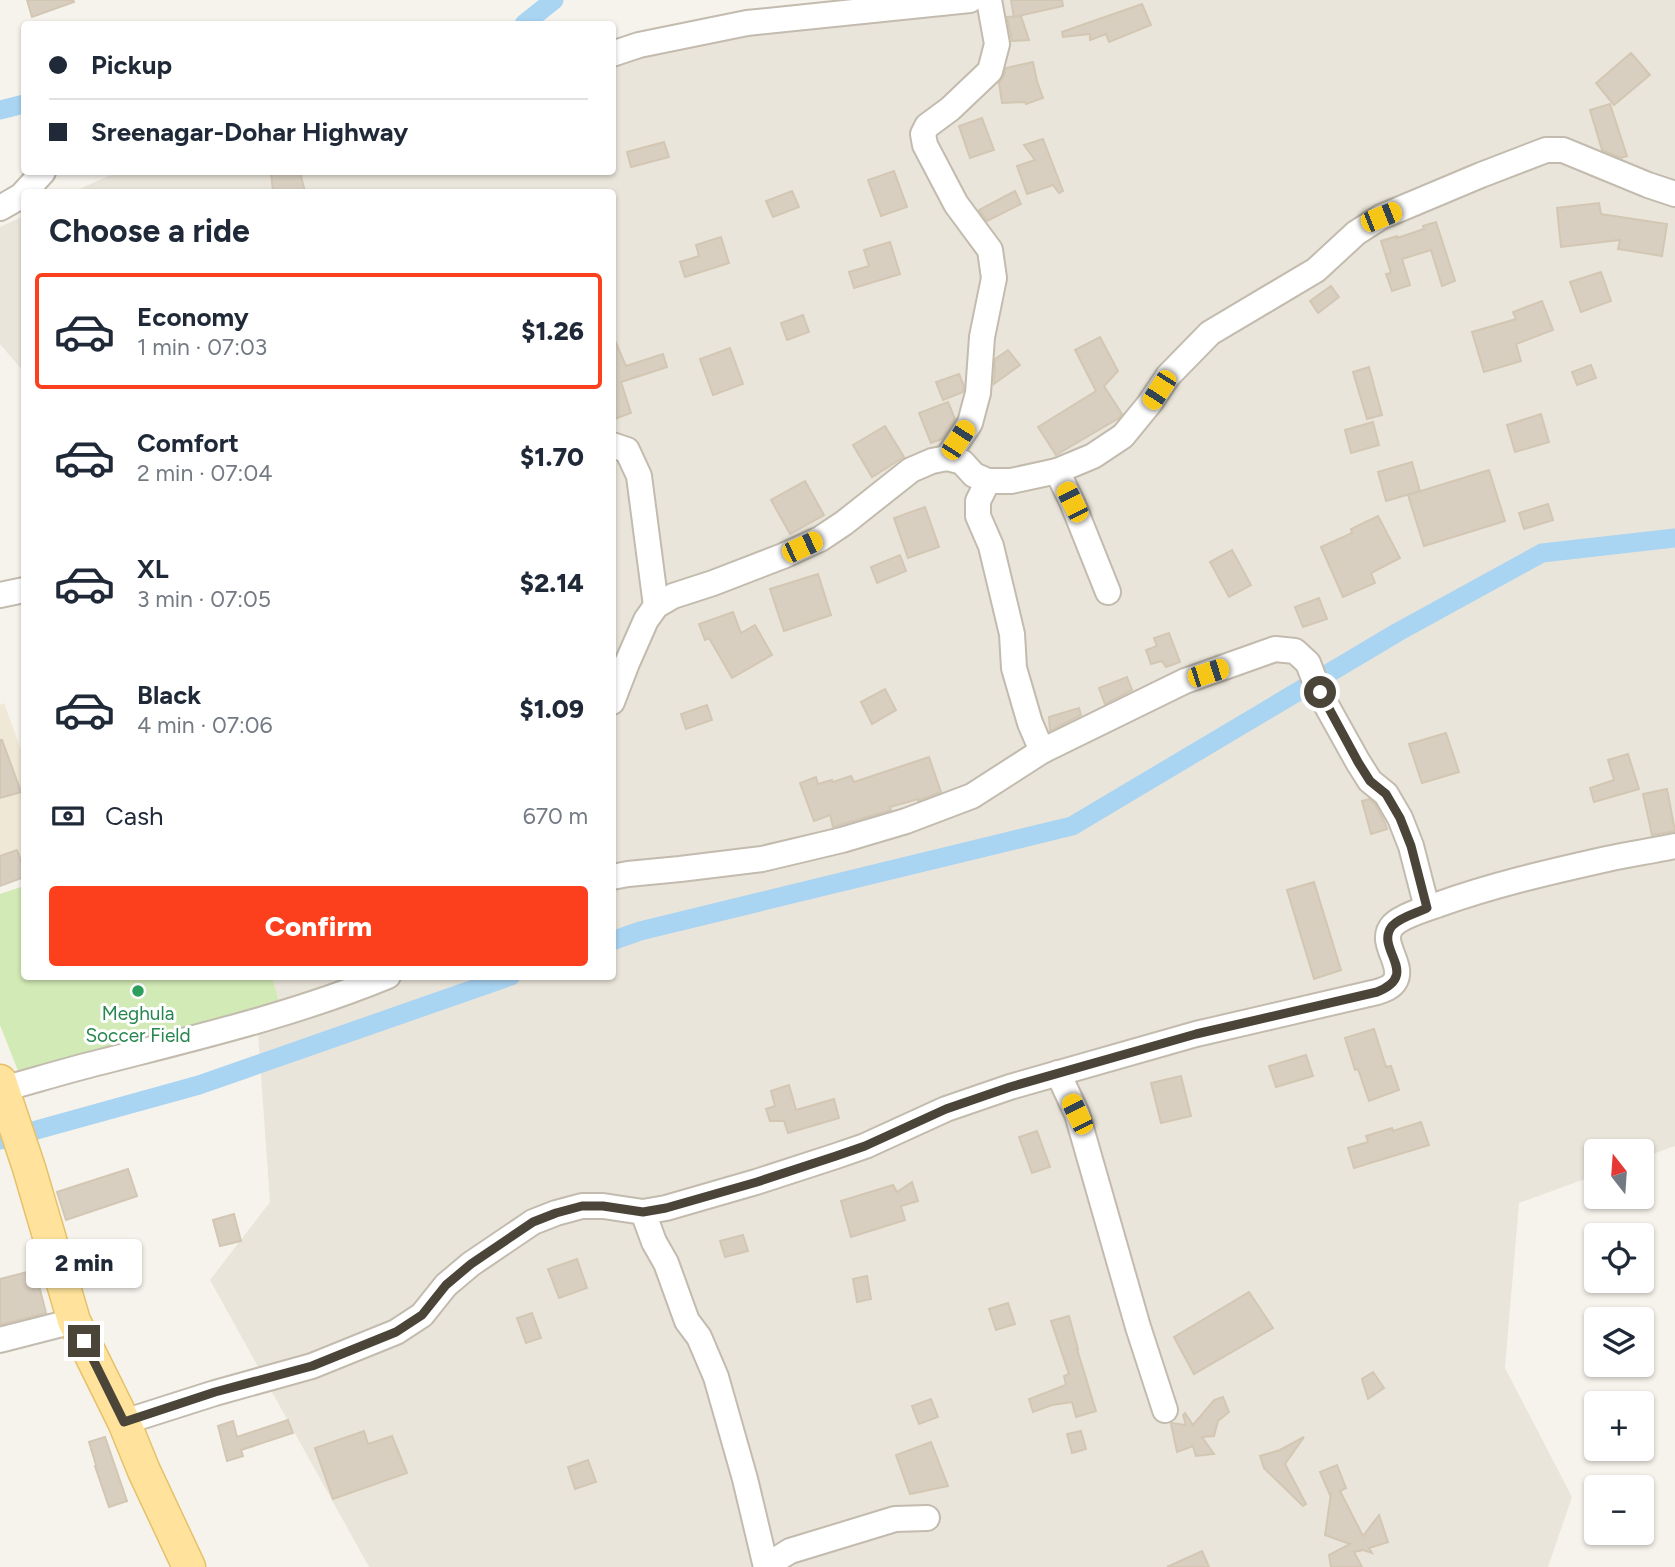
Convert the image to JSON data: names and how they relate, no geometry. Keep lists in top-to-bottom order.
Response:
{
  "places": ["Meghula Soccer Field"],
  "north": "top",
  "page": {
    "banner": ["Pickup", "Sreenagar-Dohar Highway"],
    "heading": "Choose a ride",
    "list": [
      {
        "name": "Economy",
        "note": "1 min · 07:03",
        "value": "$1.26"
      },
      {
        "name": "Comfort",
        "note": "2 min · 07:04",
        "value": "$1.70"
      },
      {
        "name": "XL",
        "note": "3 min · 07:05",
        "value": "$2.14"
      },
      {
        "name": "Black",
        "note": "4 min · 07:06",
        "value": "$1.09"
      }
    ],
    "pay": ["Cash", "670 m"],
    "buttons": "Confirm",
    "map_buttons": ["+", "−"],
    "bubble": "2 min"
  }
}
